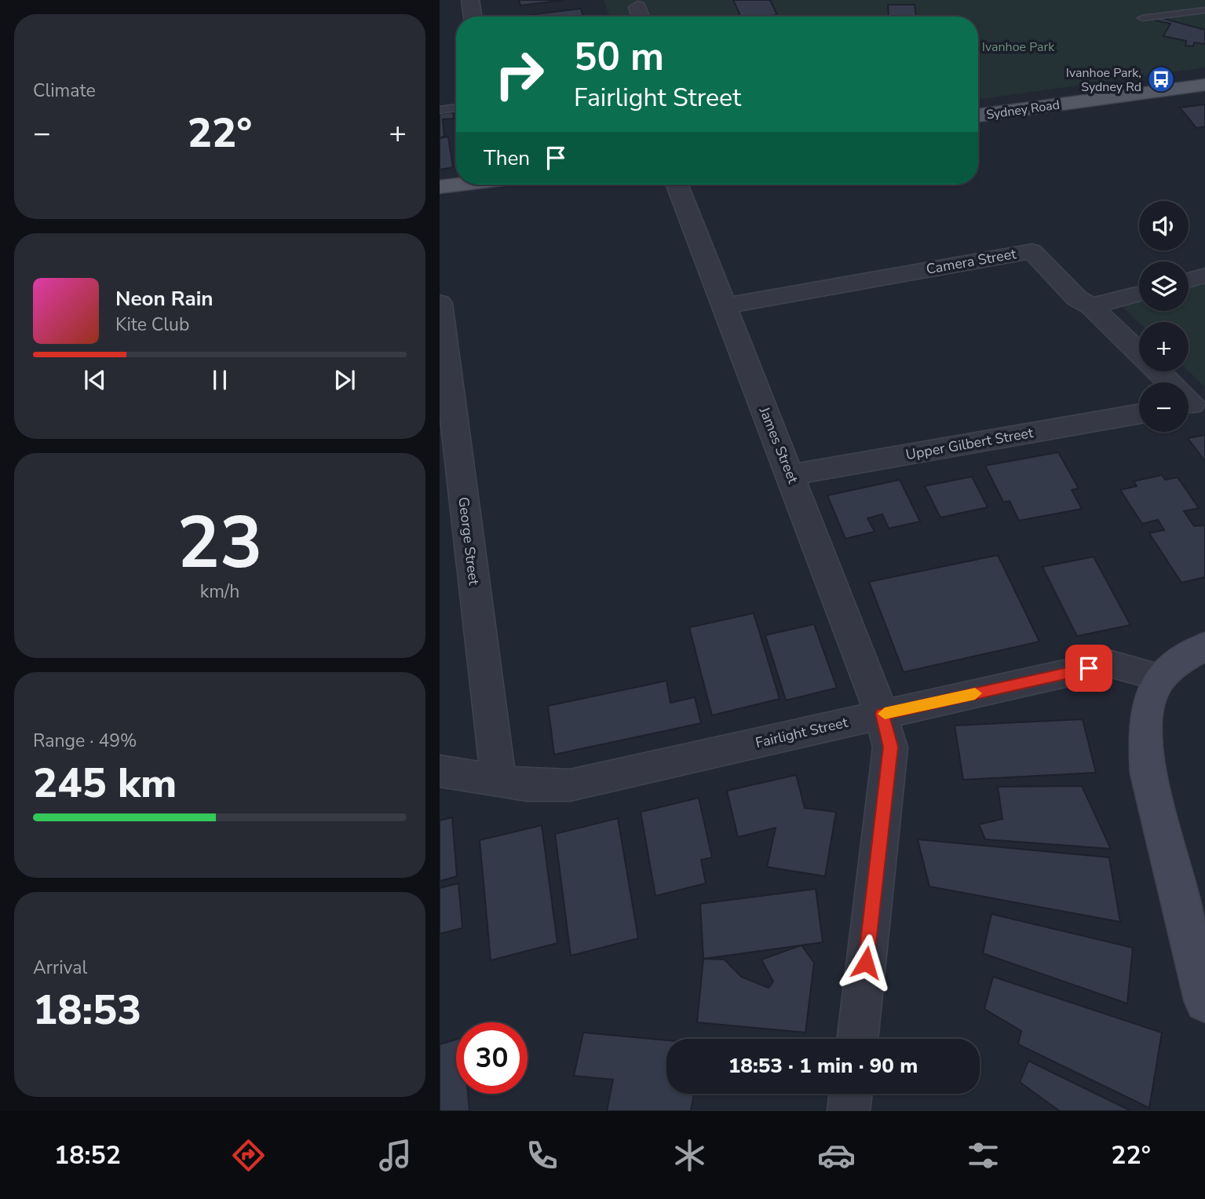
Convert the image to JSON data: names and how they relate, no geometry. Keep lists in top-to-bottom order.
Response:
{
  "streets": {
    "main road": ["Sydney Road"],
    "street": [
      "Camera Street",
      "Upper Gilbert Street",
      "James Street",
      "George Street",
      "Fairlight Street"
    ]
  },
  "crossings": [
    ["Camera Street", "James Street"],
    ["Upper Gilbert Street", "James Street"],
    ["James Street", "Fairlight Street"],
    ["George Street", "Fairlight Street"]
  ],
  "parks": ["Ivanhoe Park"],
  "places": {
    "bus stop": ["Ivanhoe Park, Sydney Rd"]
  },
  "page": {
    "tile": [
      "Climate",
      ["23", "km/h"],
      ["Range · 49%", "245 km"],
      ["Arrival", "18:53"]
    ],
    "turn": ["50 m", "Fairlight Street"],
    "heat": ["−", "22°", "+"],
    "then": "Then",
    "map_buttons": ["+", "−"],
    "song": ["Neon Rain", "Kite Club"],
    "limit": "30",
    "trip": "18:53 · 1 min · 90 m",
    "tabs": ["18:52", "22°"]
  }
}
